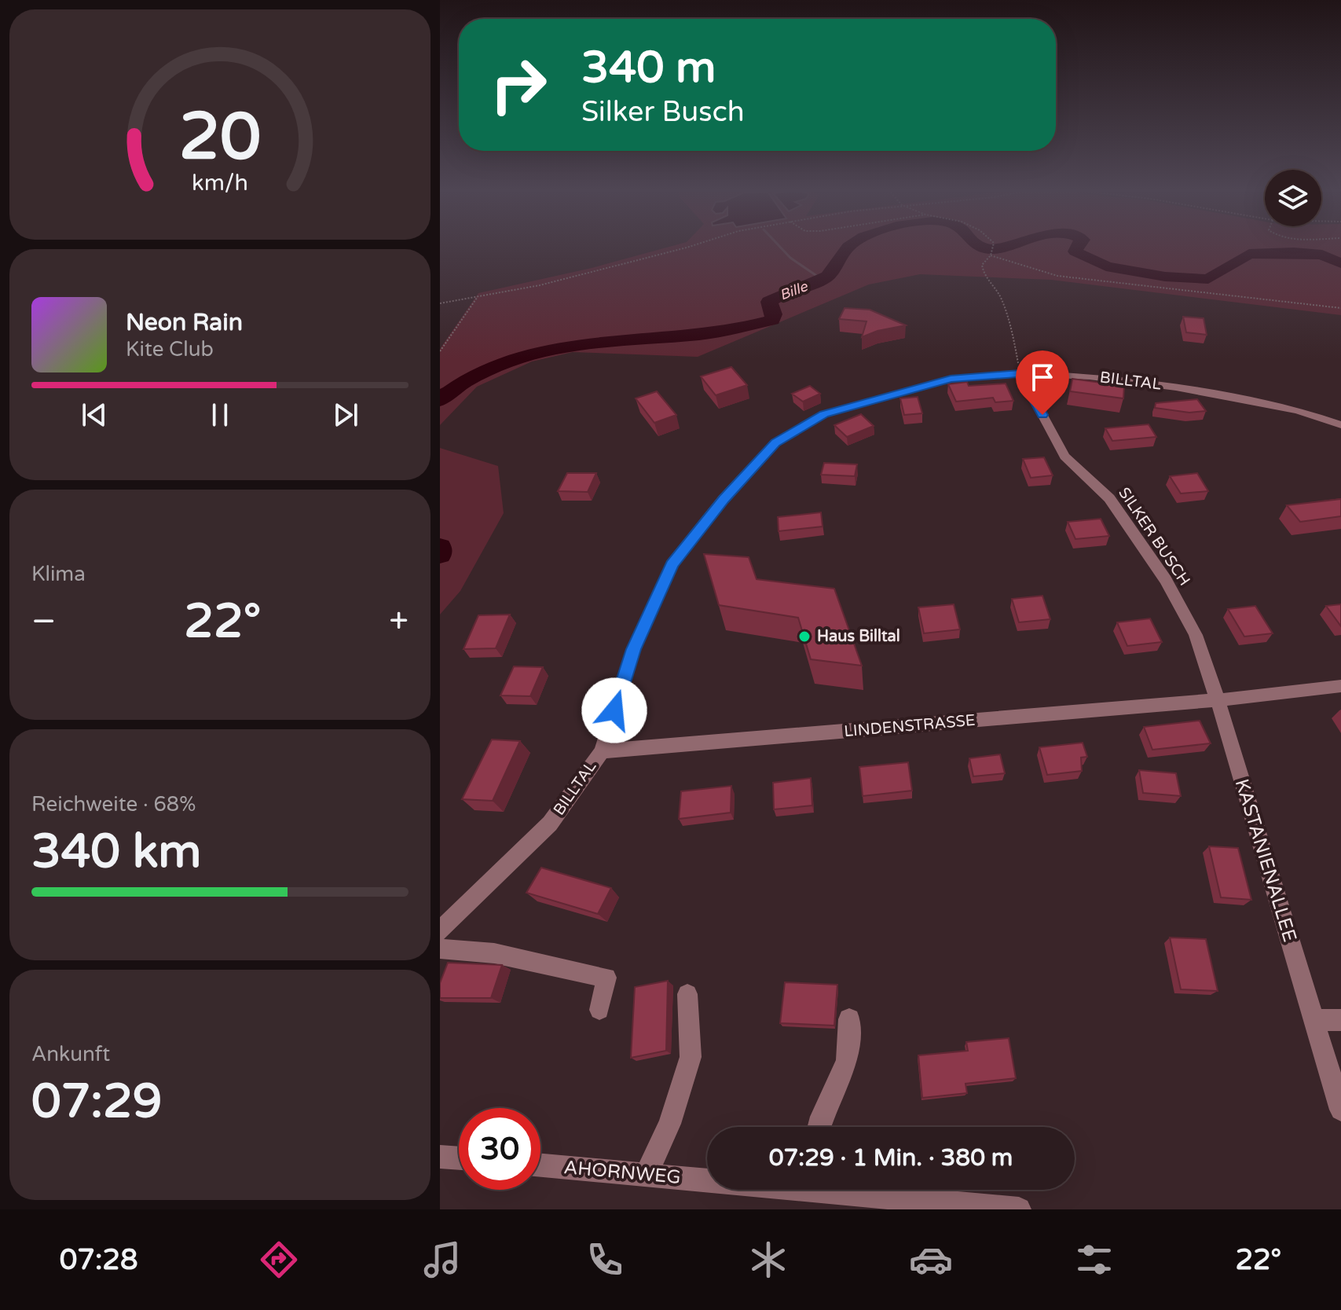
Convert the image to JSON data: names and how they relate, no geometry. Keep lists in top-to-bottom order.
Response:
{
  "streets": {
    "street": [
      "BILLTAL",
      "SILKER BUSCH",
      "LINDENSTRASSE",
      "KASTANIENALLEE",
      "AHORNWEG"
    ]
  },
  "crossings": [
    ["BILLTAL", "SILKER BUSCH"],
    ["BILLTAL", "LINDENSTRASSE"],
    ["SILKER BUSCH", "LINDENSTRASSE"],
    ["SILKER BUSCH", "KASTANIENALLEE"],
    ["LINDENSTRASSE", "KASTANIENALLEE"]
  ],
  "water": ["Bille"],
  "places": ["Haus Billtal"],
  "page": {
    "turn": ["340 m", "Silker Busch"],
    "song": ["Neon Rain", "Kite Club"],
    "tile": [
      "Klima",
      ["Reichweite · 68%", "340 km"],
      ["Ankunft", "07:29"]
    ],
    "heat": ["−", "22°", "+"],
    "limit": "30",
    "trip": "07:29 · 1 Min. · 380 m",
    "tabs": ["07:28", "22°"],
    "gauge": ["20", "km/h"]
  }
}
